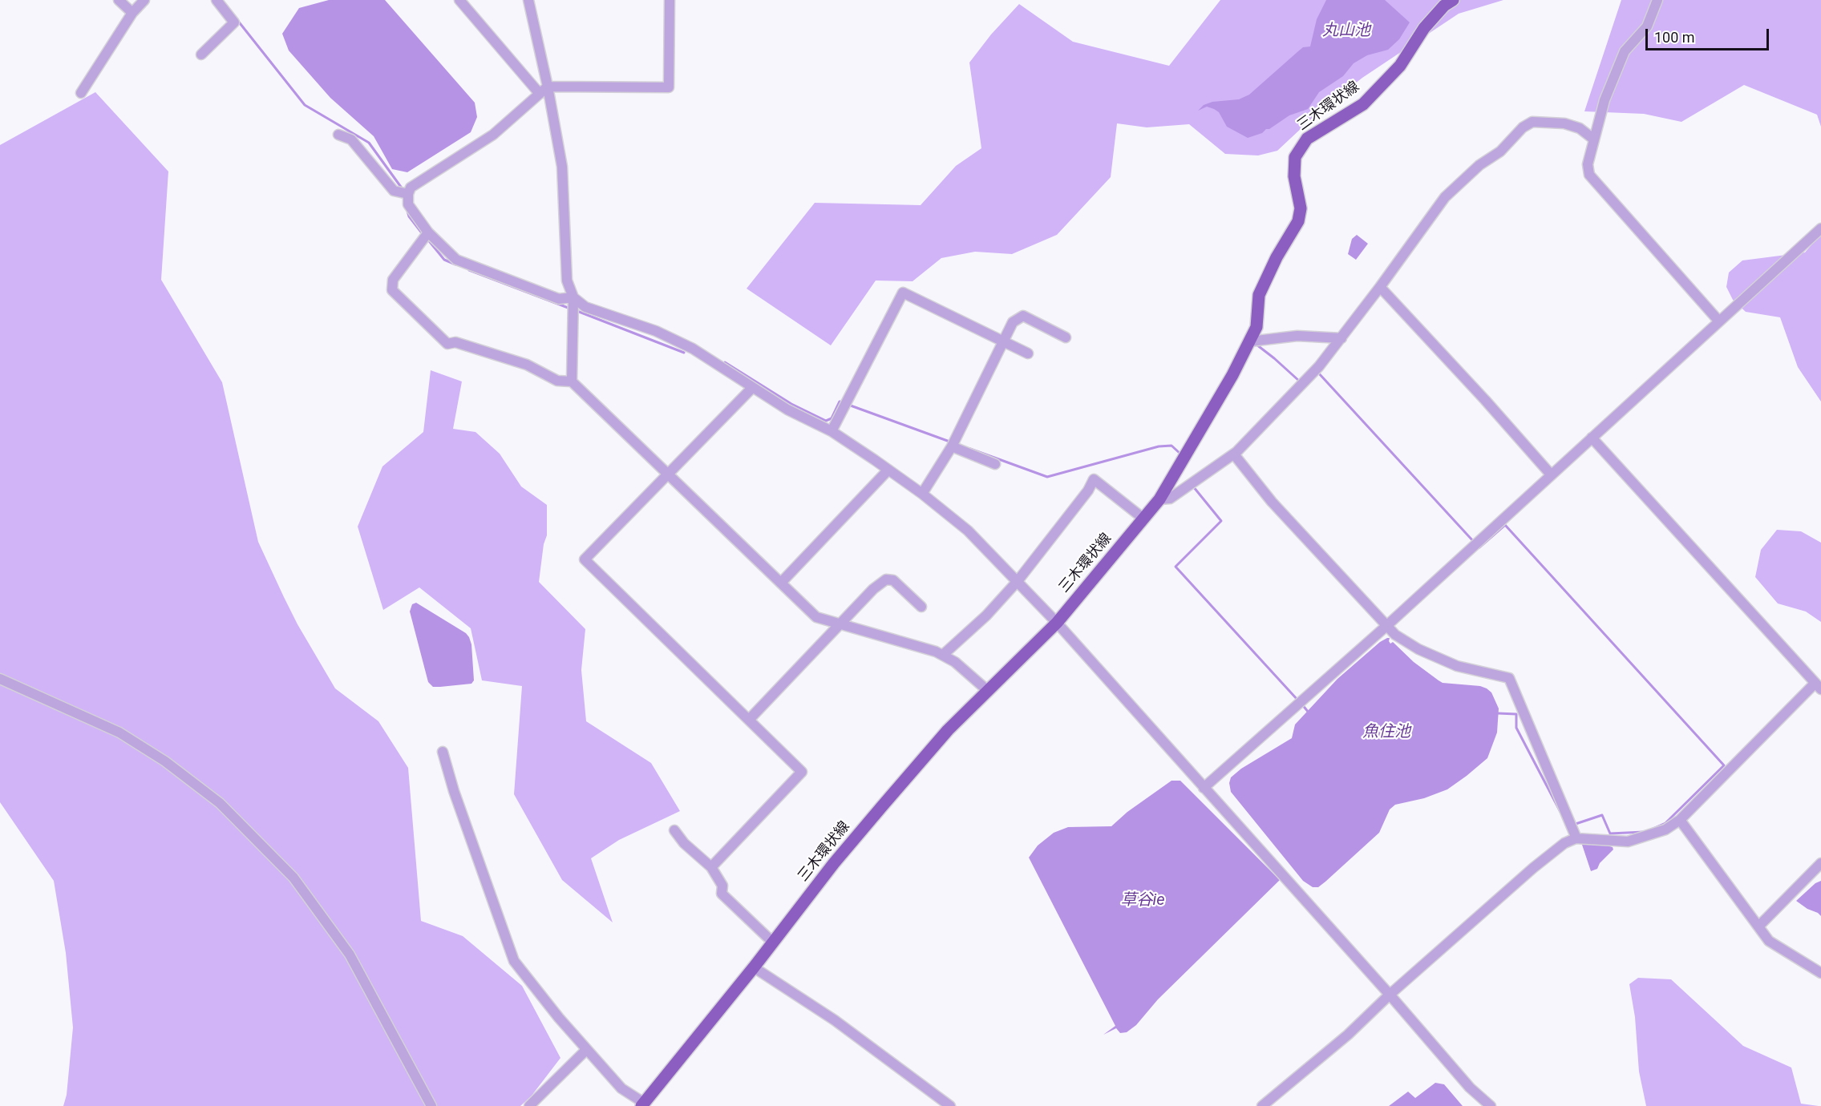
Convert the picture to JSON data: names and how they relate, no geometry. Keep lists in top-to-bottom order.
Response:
{
  "streets": {
    "main road": ["三木環状線"]
  },
  "water": ["丸山池", "魚住池", "草谷ie"],
  "scale_bar": "100 m"
}
